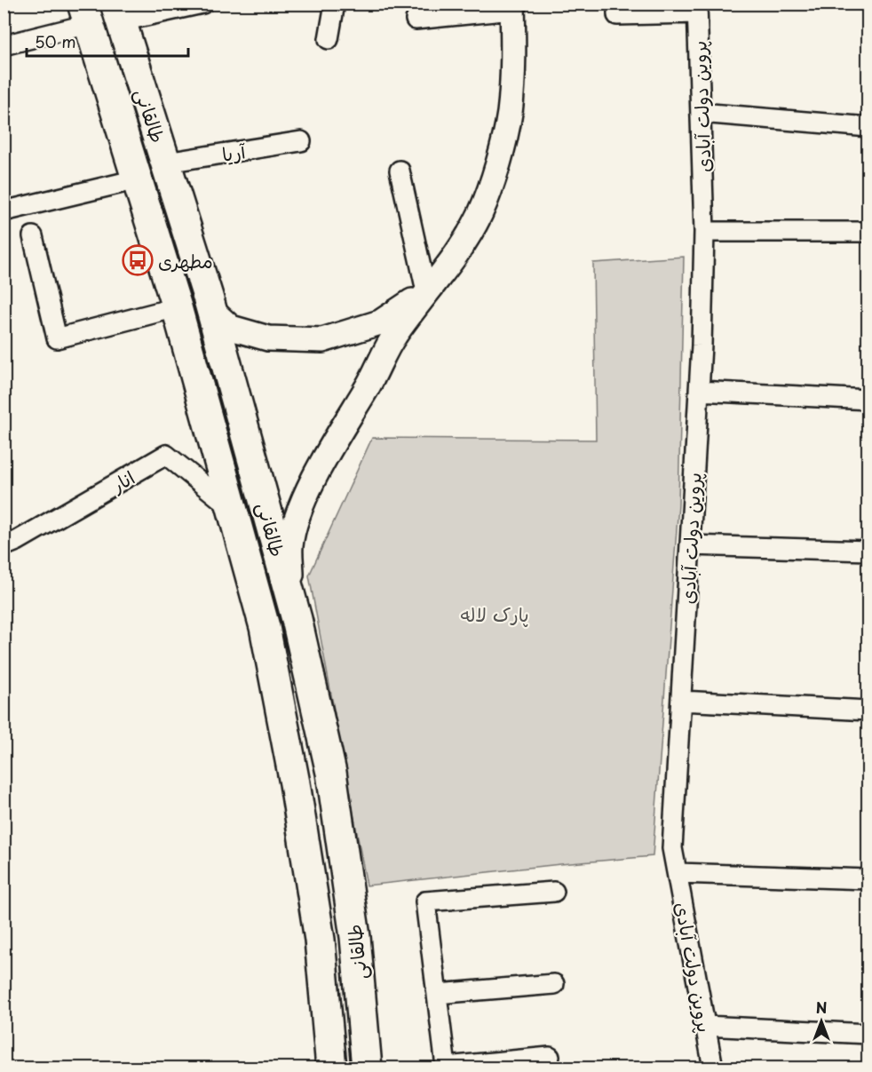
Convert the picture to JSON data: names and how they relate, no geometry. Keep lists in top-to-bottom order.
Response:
{
  "streets": {
    "main road": ["طالقانی"],
    "street": ["پروین دولت آبادی", "آریا", "انار"]
  },
  "crossings": [
    ["طالقانی", "آریا"],
    ["طالقانی", "انار"]
  ],
  "parks": ["پارک لاله"],
  "places": {
    "bus stop": ["مطهری"]
  },
  "scale_bar": "50 m",
  "north": "top"
}
